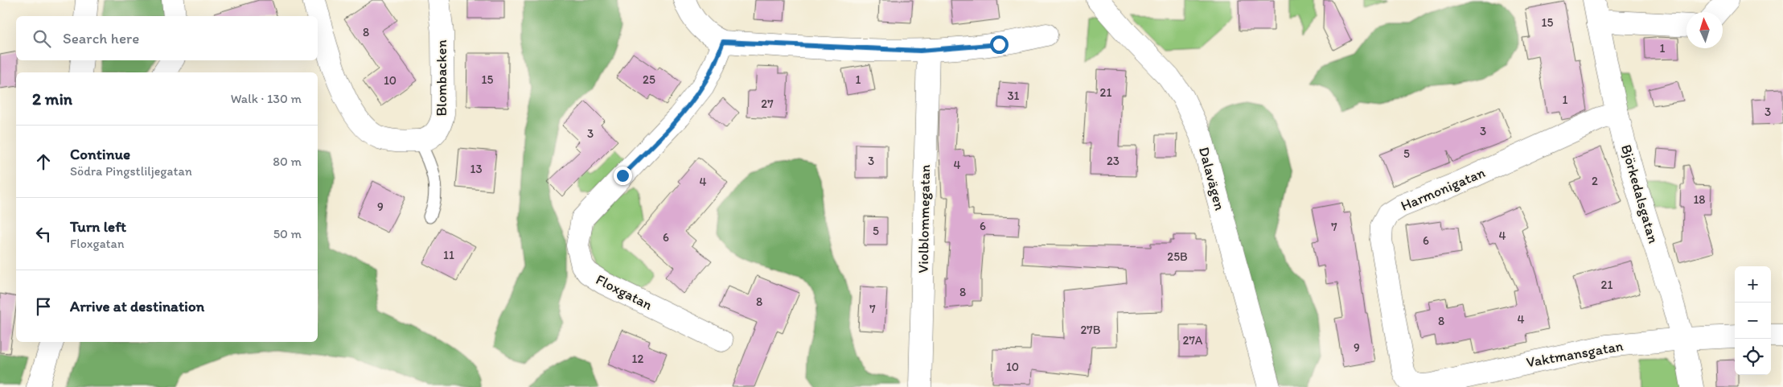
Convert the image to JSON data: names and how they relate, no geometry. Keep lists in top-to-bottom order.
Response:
{
  "streets": {
    "street": [
      "Blombacken",
      "Dalavägen",
      "Harmonigatan",
      "Björkedalsgatan",
      "Violblommegatan",
      "Floxgatan",
      "Vaktmansgatan"
    ]
  },
  "crossings": [
    ["Harmonigatan", "Björkedalsgatan"],
    ["Harmonigatan", "Vaktmansgatan"],
    ["Björkedalsgatan", "Vaktmansgatan"]
  ],
  "house_numbers": [
    "15",
    "8",
    "1",
    "15",
    "25",
    "1",
    "10",
    "21",
    "31",
    "1",
    "27",
    "3",
    "3",
    "3",
    "5",
    "3",
    "23",
    "4",
    "13",
    "2",
    "4",
    "18",
    "9",
    "6",
    "7",
    "5",
    "4",
    "6",
    "6",
    "11",
    "25B",
    "21",
    "8",
    "8",
    "7",
    "4",
    "8",
    "27B",
    "27A",
    "9",
    "12",
    "10"
  ],
  "north": "top",
  "page": {
    "search": "Search here",
    "heading": ["2 min", "Walk · 130 m"],
    "list": [
      ["Continue", "Södra Pingstliljegatan", "80 m"],
      ["Turn left", "Floxgatan", "50 m"],
      "Arrive at destination"
    ],
    "map_buttons": ["+", "−"]
  }
}
